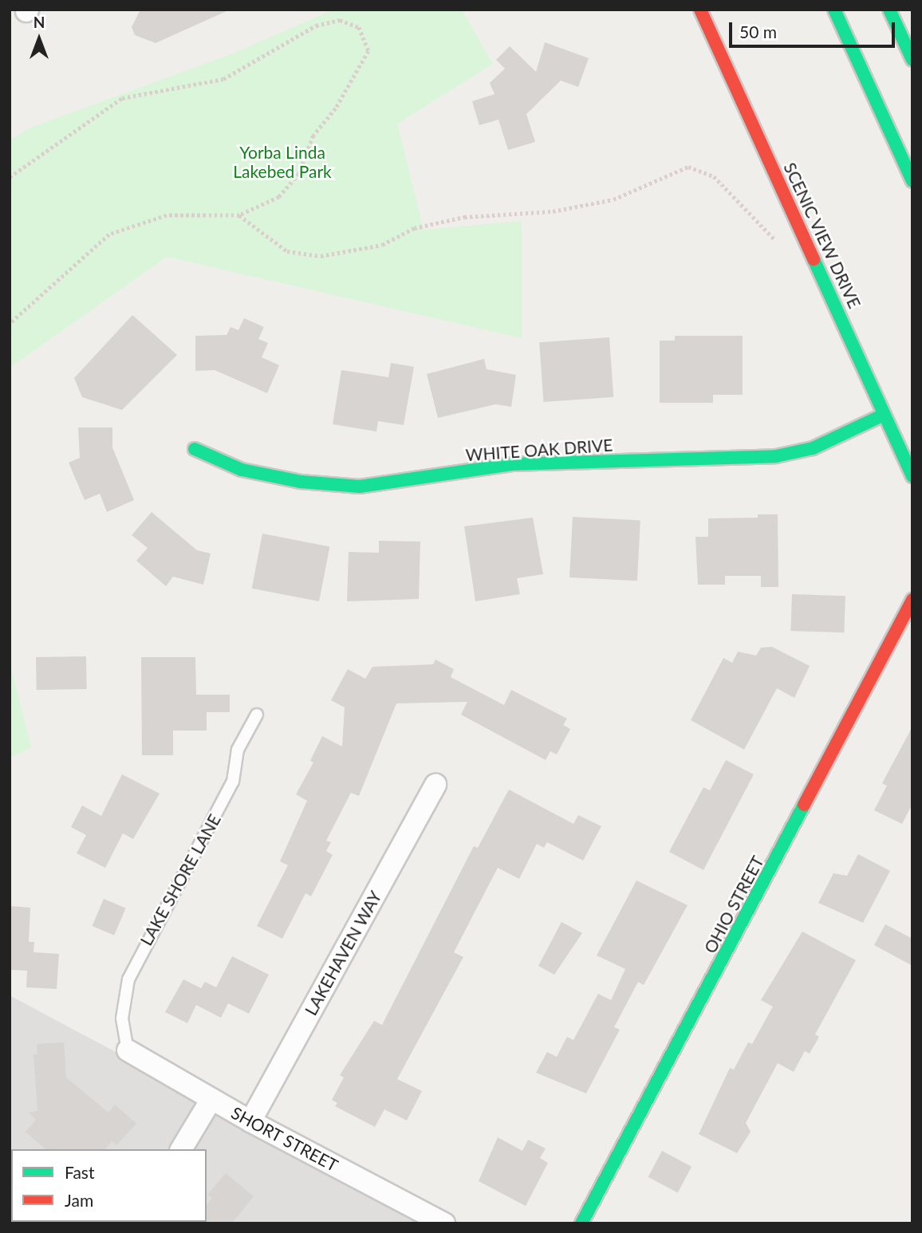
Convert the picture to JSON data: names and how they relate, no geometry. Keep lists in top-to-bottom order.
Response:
{
  "streets": {
    "main road": ["SCENIC VIEW DRIVE", "WHITE OAK DRIVE", "OHIO STREET"],
    "street": ["LAKEHAVEN WAY", "SHORT STREET"],
    "lane": ["LAKE SHORE LANE"]
  },
  "crossings": [
    ["SCENIC VIEW DRIVE", "WHITE OAK DRIVE"],
    ["LAKE SHORE LANE", "SHORT STREET"],
    ["LAKEHAVEN WAY", "SHORT STREET"]
  ],
  "parks": ["Yorba Linda Lakebed Park"],
  "legend": ["Fast", "Jam"],
  "scale_bar": "50 m",
  "north": "top"
}
